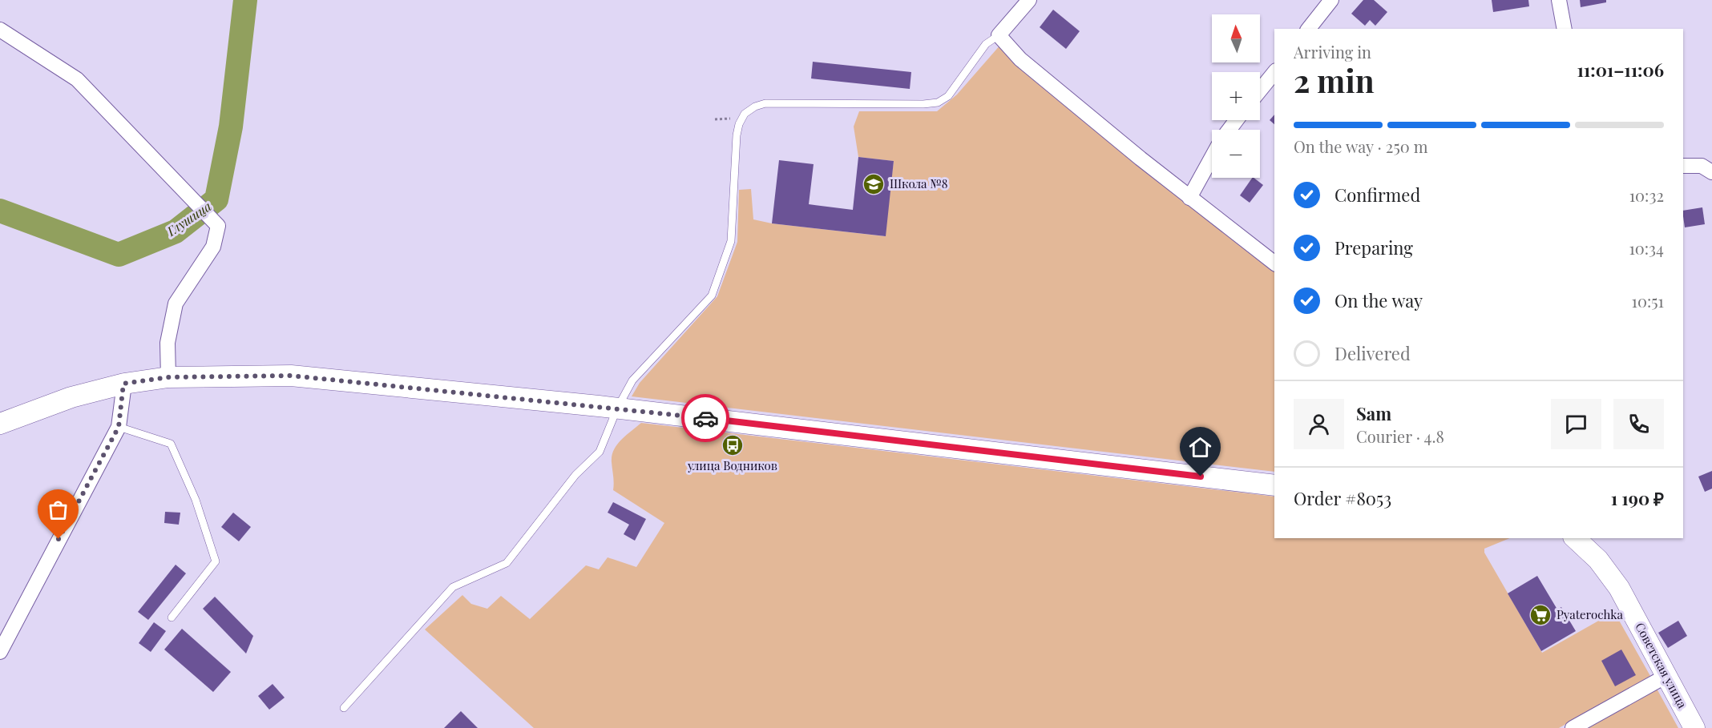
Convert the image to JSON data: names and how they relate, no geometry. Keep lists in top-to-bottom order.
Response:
{
  "streets": {
    "main road": ["Советская улица"]
  },
  "water": ["Глушица"],
  "places": {
    "school or university": ["Школа №8"],
    "bus stop": ["улица Водников"],
    "supermarket": ["Pyaterochka"]
  },
  "north": "top",
  "page": {
    "map_buttons": ["+", "−"],
    "heading": ["2 min", "Arriving in", "11:01–11:06"],
    "panel": [
      "Sam",
      "Courier · 4.8",
      "Order #8053",
      "1 190 ₽"
    ],
    "bar": "On the way · 250 m",
    "list": [
      ["Confirmed", "10:32"],
      ["Preparing", "10:34"],
      ["On the way", "10:51"],
      "Delivered"
    ]
  }
}
